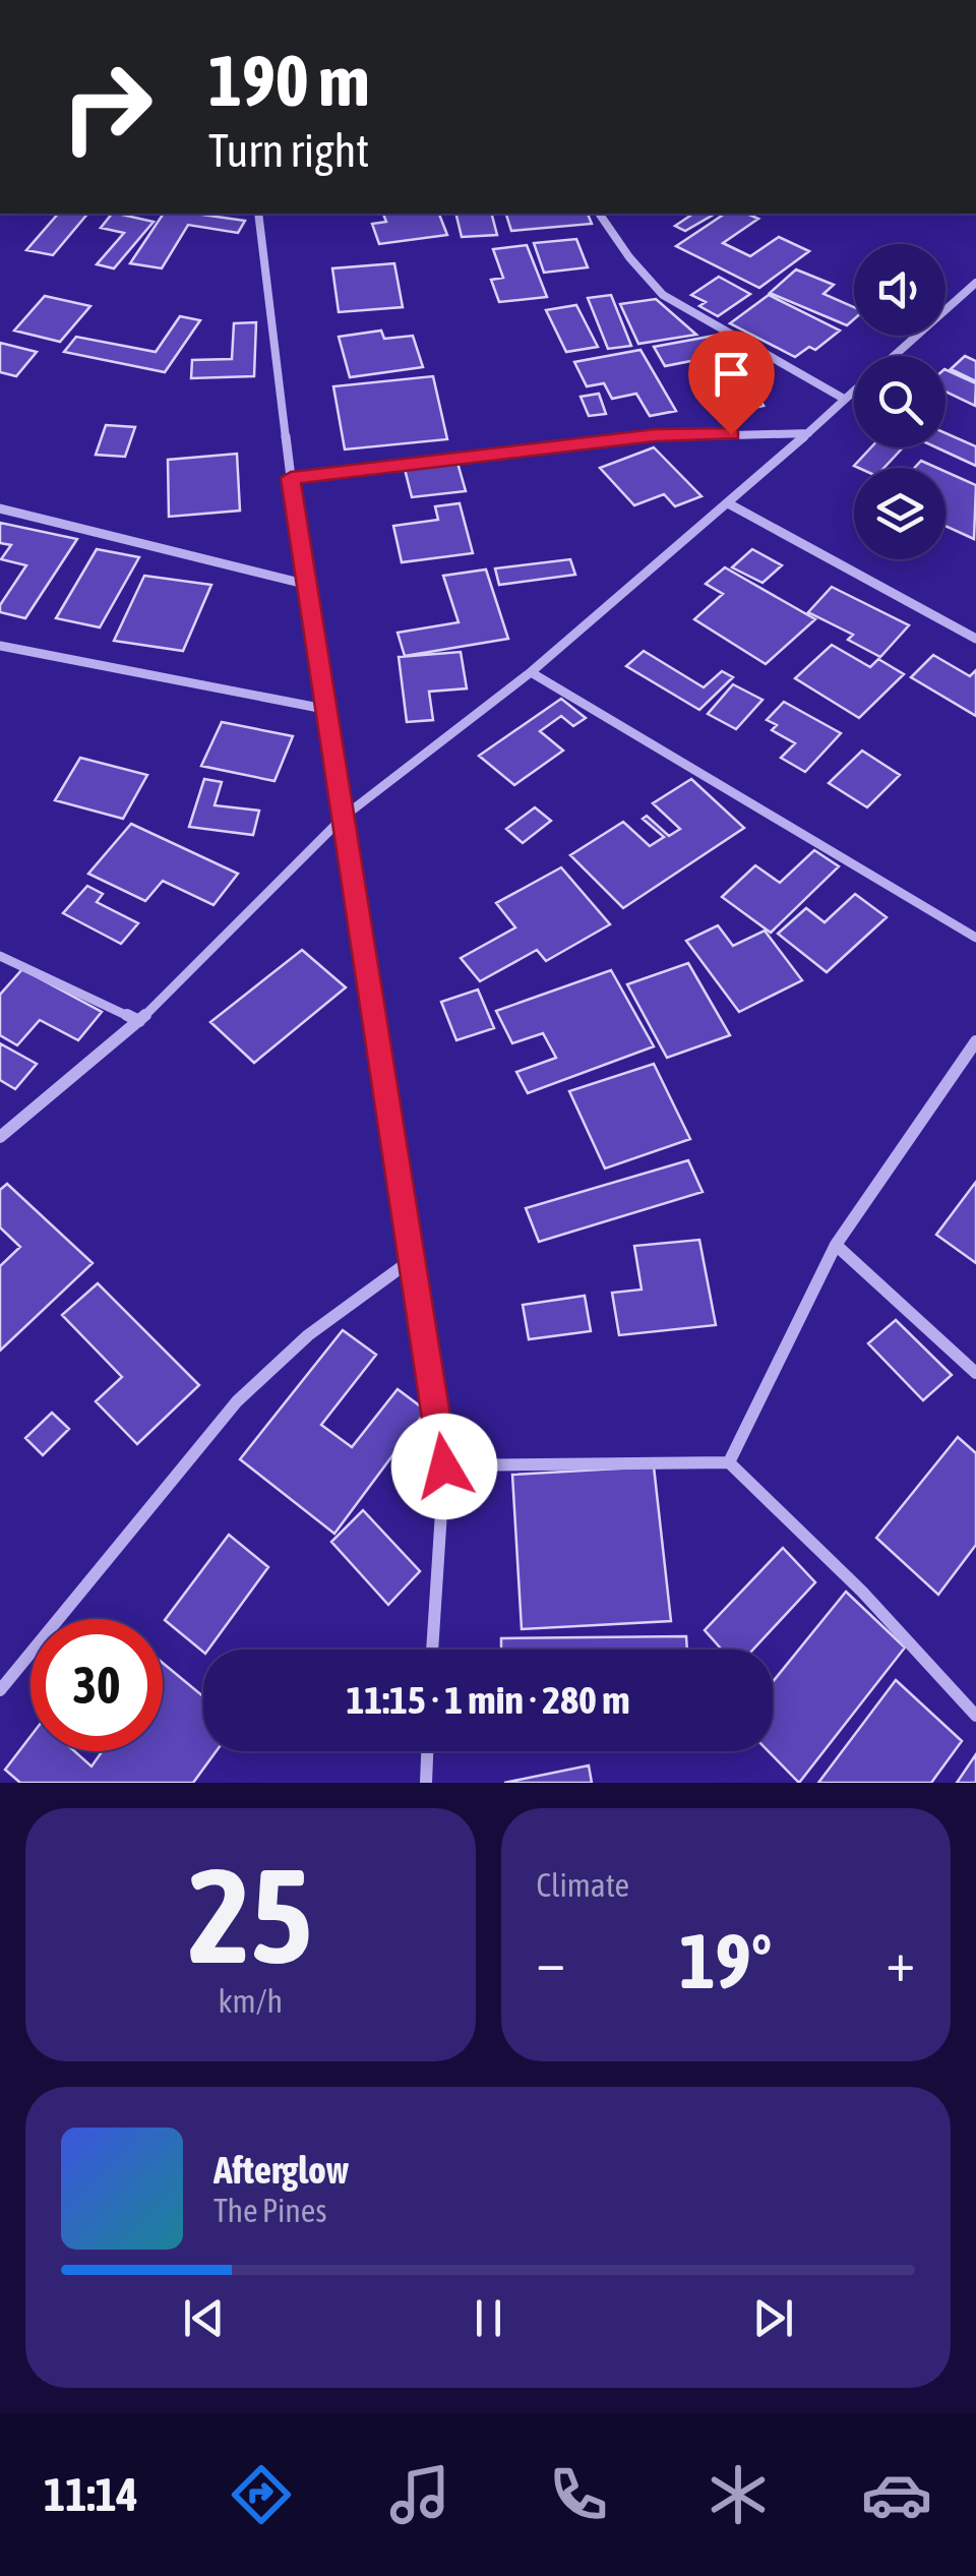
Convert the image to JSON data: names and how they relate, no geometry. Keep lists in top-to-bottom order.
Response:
{
  "page": {
    "turn": ["190 m", "Turn right"],
    "limit": "30",
    "trip": "11:15 · 1 min · 280 m",
    "tile": [
      ["25", "km/h"],
      "Climate"
    ],
    "heat": ["−", "19°", "+"],
    "song": ["Afterglow", "The Pines"],
    "tabs": "11:14"
  }
}
